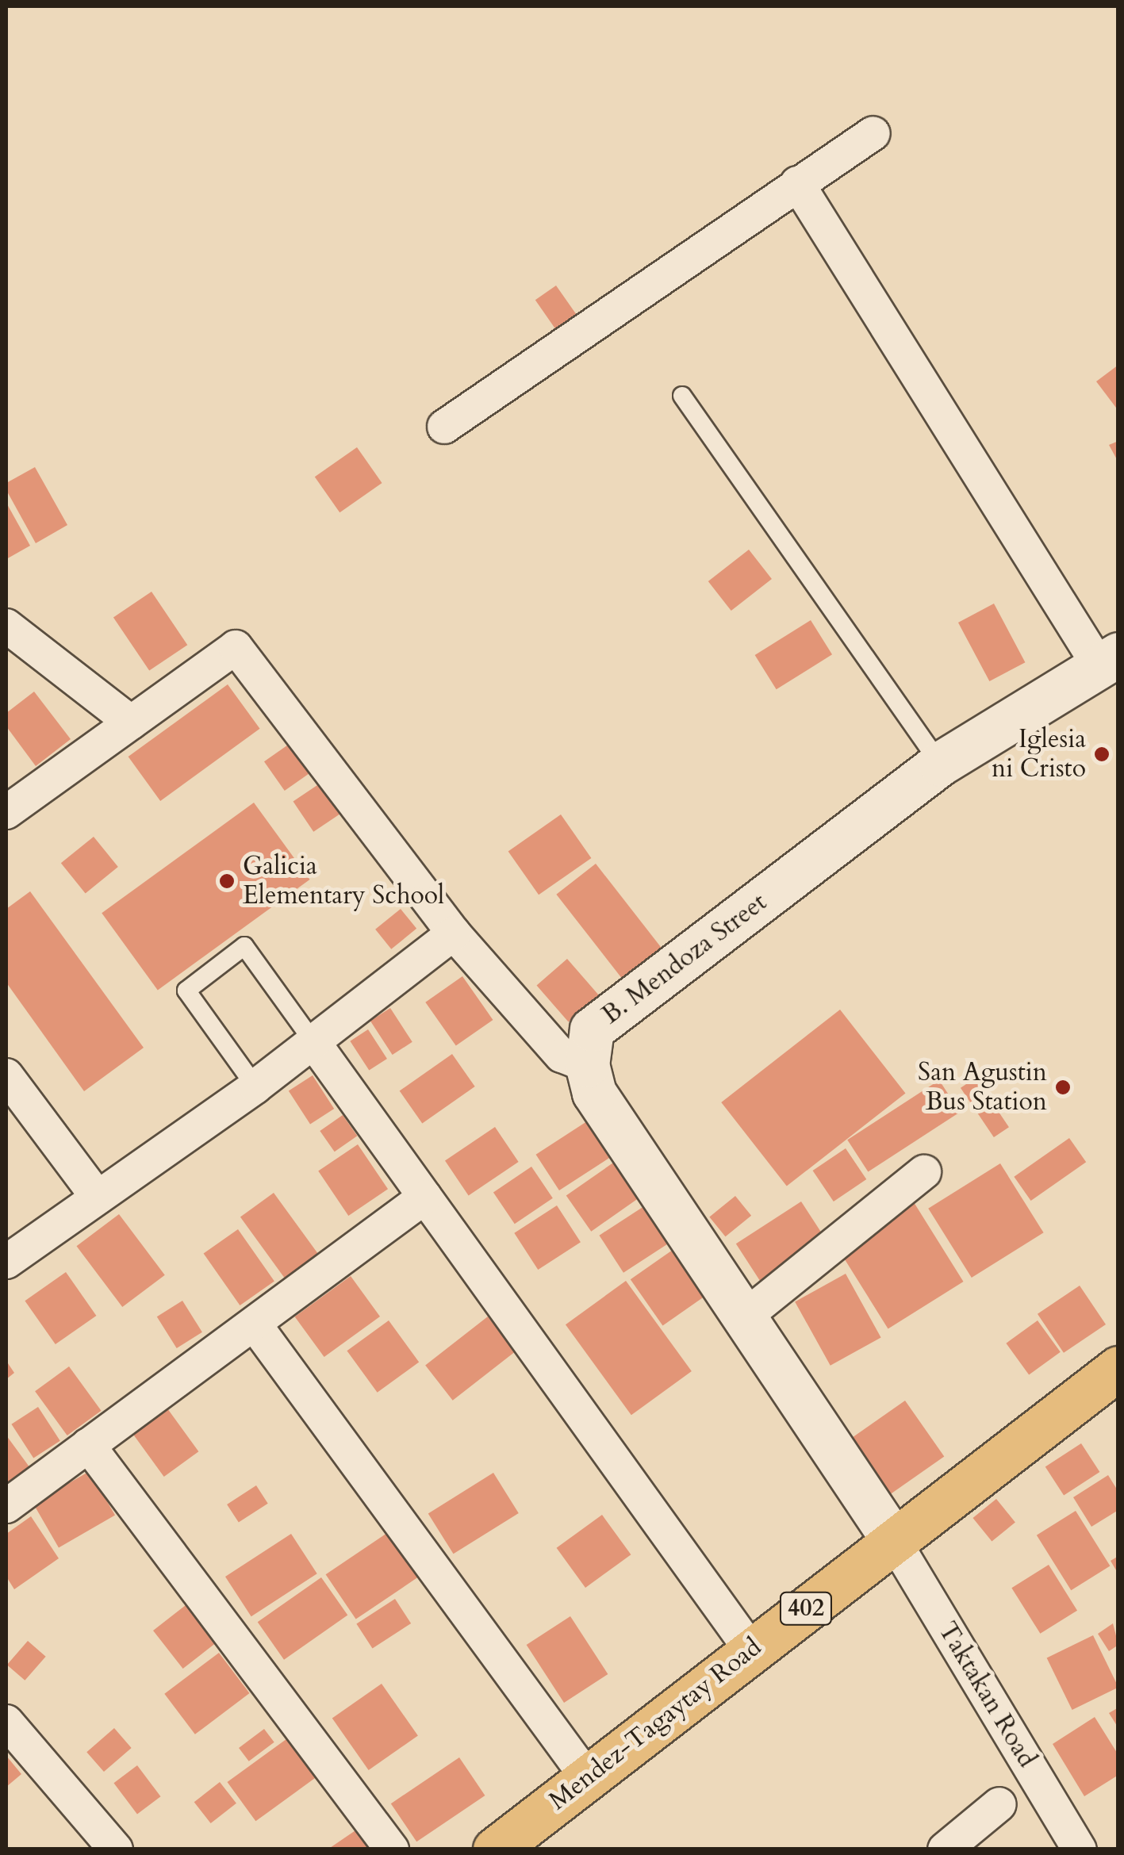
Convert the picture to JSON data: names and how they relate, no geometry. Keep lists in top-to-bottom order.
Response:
{
  "streets": {
    "main road": ["402", "Mendez-Tagaytay Road"],
    "street": ["B. Mendoza Street", "Taktakan Road"]
  },
  "crossings": [
    ["Taktakan Road", "Mendez-Tagaytay Road"]
  ],
  "places": ["Iglesia ni Cristo", "Galicia Elementary School", "San Agustin Bus Station"]
}
